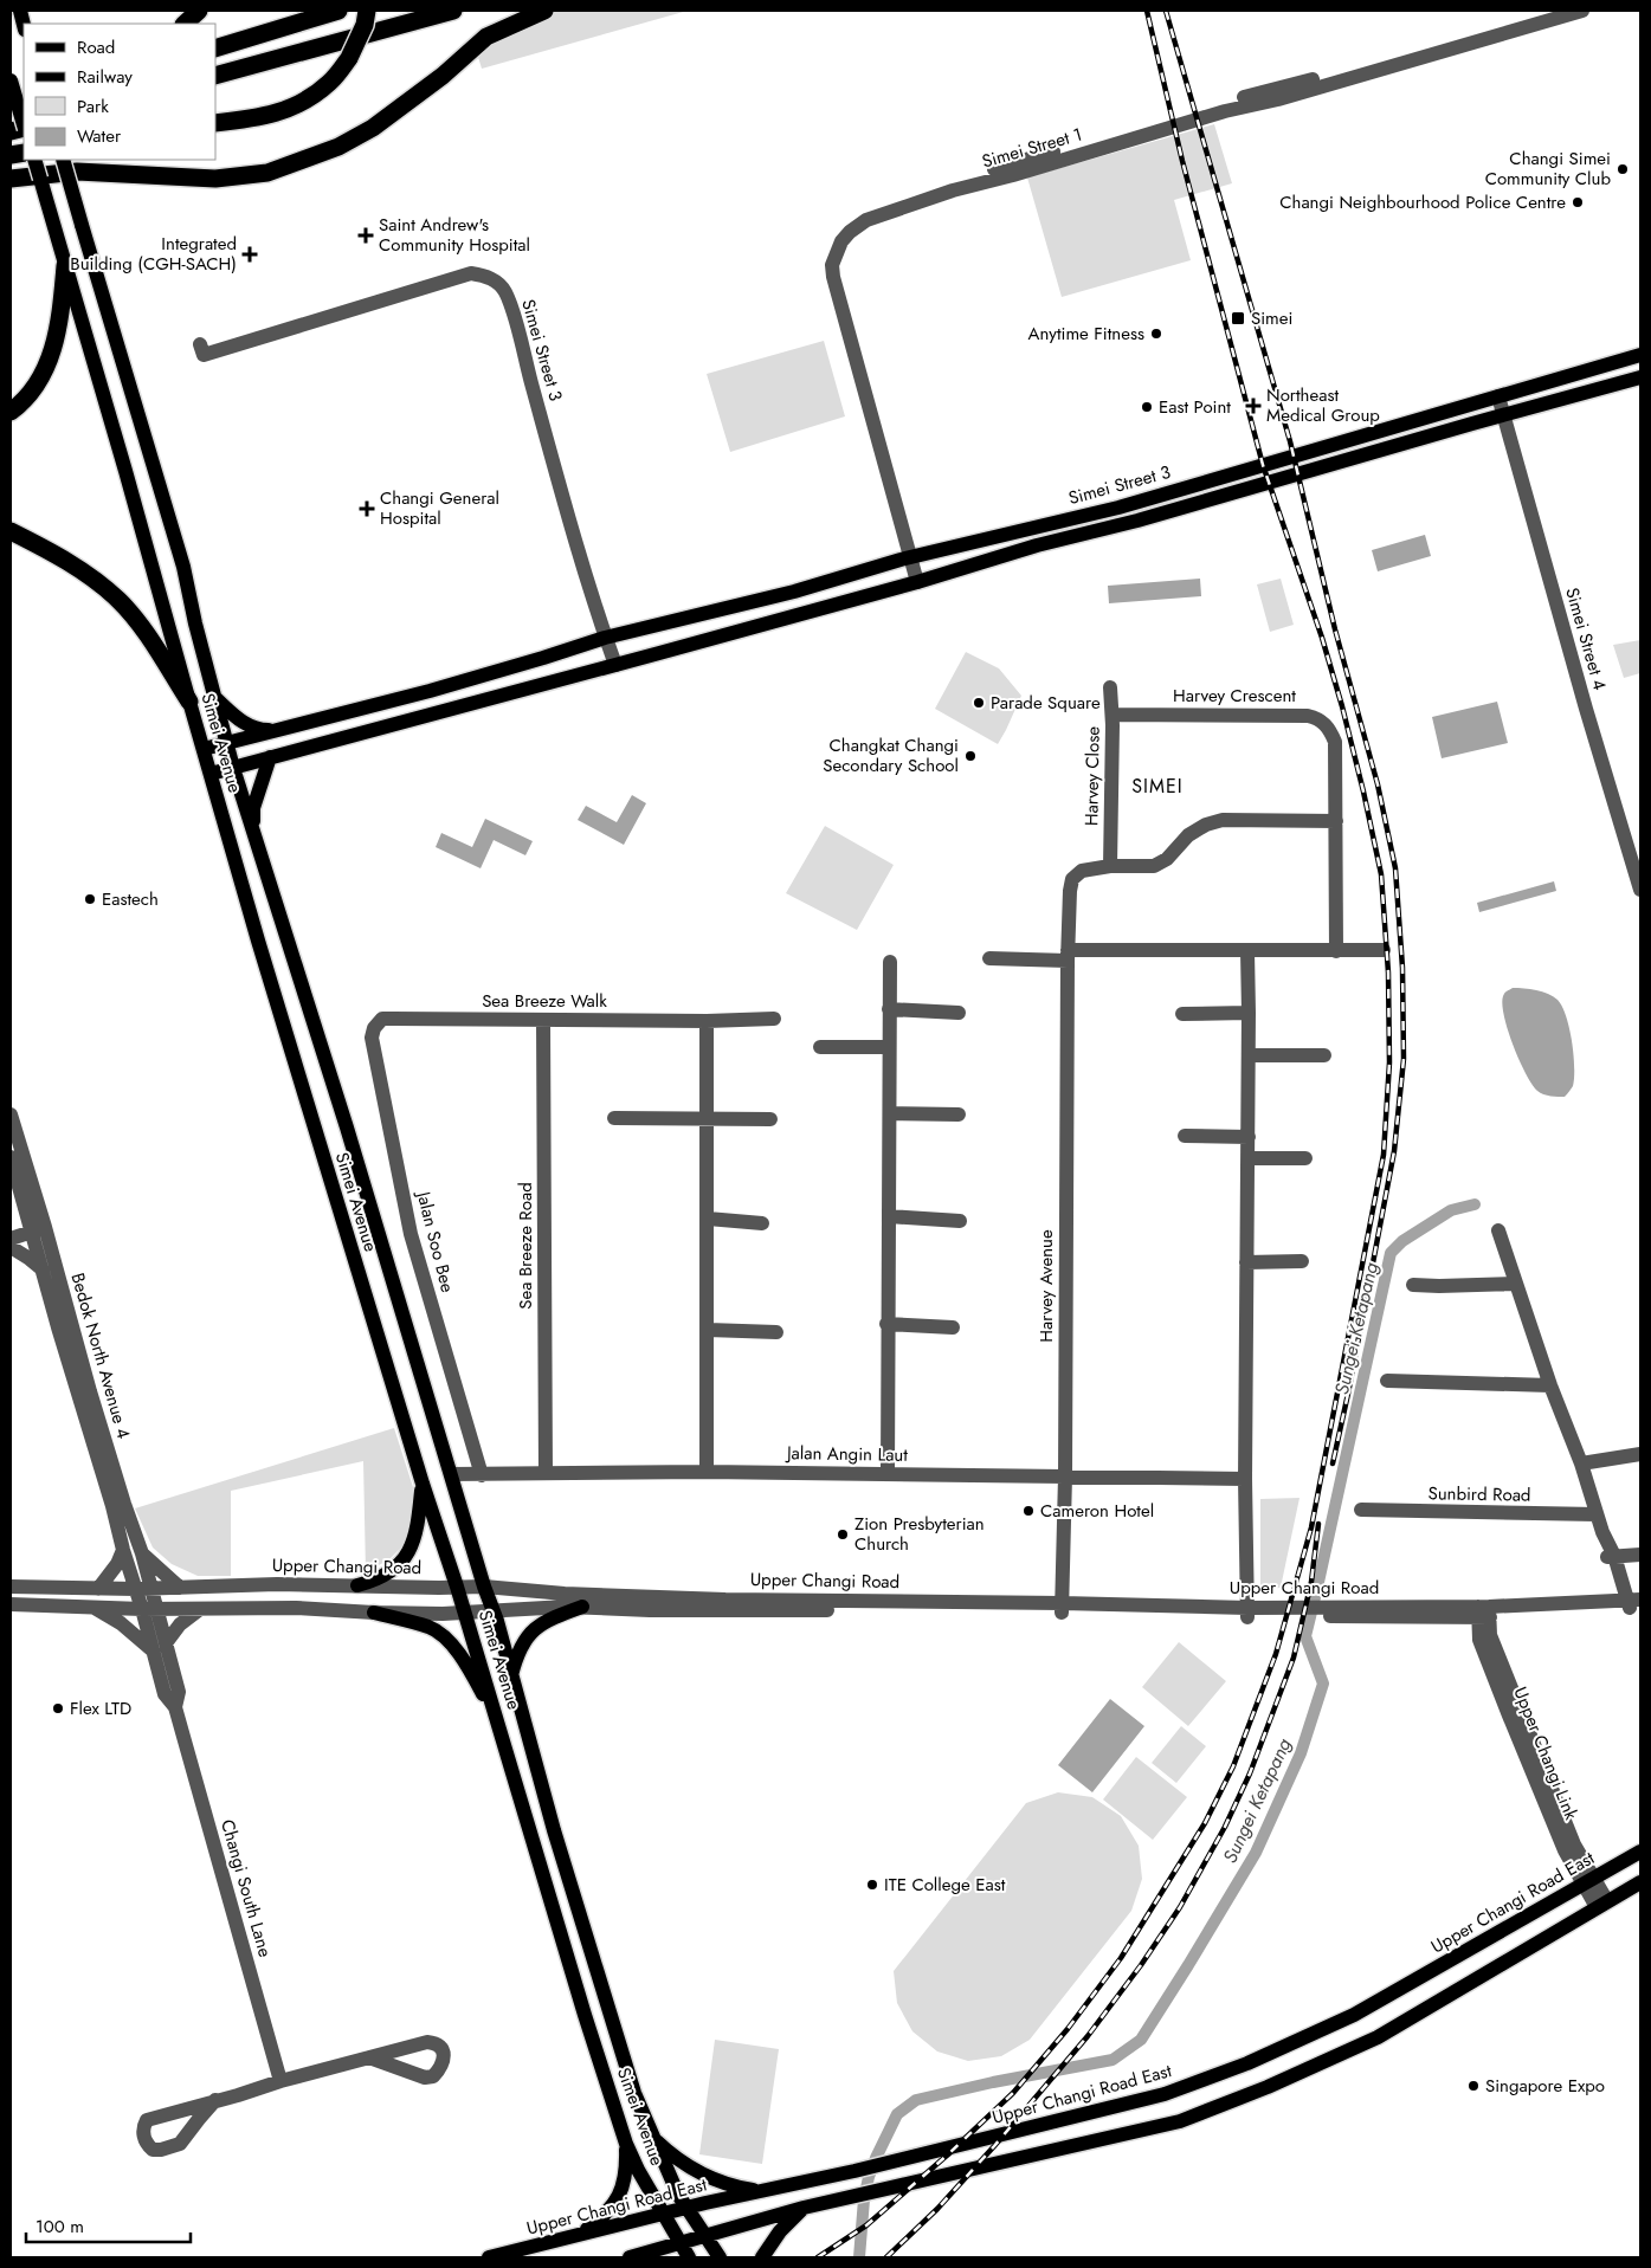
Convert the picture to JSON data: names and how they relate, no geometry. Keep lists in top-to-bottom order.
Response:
{
  "streets": {
    "main road": ["Simei Street 3", "Simei Avenue", "Upper Changi Road East"],
    "street": [
      "Simei Street 1",
      "Simei Street 4",
      "Harvey Crescent",
      "Harvey Close",
      "Sea Breeze Walk",
      "Jalan Soo Bee",
      "Sea Breeze Road",
      "Harvey Avenue",
      "Bedok North Avenue 4",
      "Jalan Angin Laut",
      "Sunbird Road",
      "Upper Changi Road",
      "Upper Changi Link",
      "Changi South Lane"
    ]
  },
  "crossings": [
    ["Simei Street 1", "Simei Street 3"],
    ["Simei Street 3", "Simei Street 4"],
    ["Simei Street 3", "Simei Avenue"],
    ["Harvey Crescent", "Harvey Close"],
    ["Simei Avenue", "Jalan Angin Laut"],
    ["Simei Avenue", "Upper Changi Road"],
    ["Simei Avenue", "Upper Changi Road East"],
    ["Sea Breeze Walk", "Jalan Soo Bee"],
    ["Sea Breeze Walk", "Sea Breeze Road"],
    ["Jalan Soo Bee", "Jalan Angin Laut"],
    ["Sea Breeze Road", "Jalan Angin Laut"],
    ["Harvey Avenue", "Jalan Angin Laut"],
    ["Harvey Avenue", "Upper Changi Road"],
    ["Bedok North Avenue 4", "Upper Changi Road"],
    ["Bedok North Avenue 4", "Changi South Lane"],
    ["Upper Changi Road", "Upper Changi Link"],
    ["Upper Changi Road", "Changi South Lane"],
    ["Upper Changi Link", "Upper Changi Road East"]
  ],
  "districts": ["SIMEI"],
  "water": ["Sungei Ketapang"],
  "places": {
    "other": [
      "Changi Simei Community Club",
      "Changi Neighbourhood Police Centre",
      "Anytime Fitness",
      "East Point",
      "Parade Square",
      "Changkat Changi Secondary School",
      "Eastech",
      "Cameron Hotel",
      "Zion Presbyterian Church",
      "Flex LTD",
      "ITE College East",
      "Singapore Expo"
    ],
    "health": [
      "Saint Andrew's Community Hospital",
      "Integrated Building (CGH-SACH)",
      "Northeast Medical Group",
      "Changi General Hospital"
    ],
    "transit": ["Simei"]
  },
  "legend": [
    "Road",
    "Railway",
    "Park",
    "Water"
  ],
  "scale_bar": "100 m"
}
